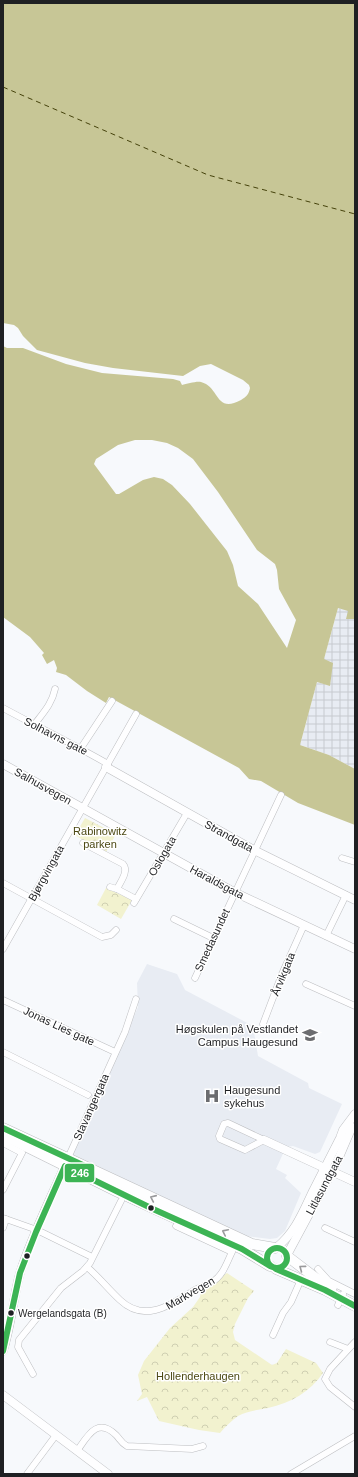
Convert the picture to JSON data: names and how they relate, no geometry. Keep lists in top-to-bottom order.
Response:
{
  "streets": {
    "street": [
      "Solhavns gate",
      "Salhusvegen",
      "Strandgata",
      "Oslogata",
      "Bjørgvingata",
      "Haraldsgata",
      "Smedasundet",
      "Årvikgata",
      "Jonas Lies gate",
      "Stavangergata",
      "Litlasundgata",
      "Markvegen"
    ]
  },
  "crossings": [
    ["Solhavns gate", "Strandgata"],
    ["Solhavns gate", "Bjørgvingata"],
    ["Salhusvegen", "Bjørgvingata"],
    ["Salhusvegen", "Haraldsgata"],
    ["Strandgata", "Oslogata"],
    ["Strandgata", "Bjørgvingata"],
    ["Strandgata", "Smedasundet"],
    ["Oslogata", "Haraldsgata"],
    ["Bjørgvingata", "Haraldsgata"],
    ["Haraldsgata", "Smedasundet"],
    ["Haraldsgata", "Årvikgata"],
    ["Jonas Lies gate", "Stavangergata"]
  ],
  "parks": ["Rabinowitz parken", "Hollenderhaugen"],
  "places": {
    "school or university": ["Høgskulen på Vestlandet Campus Haugesund"],
    "hospital": ["Haugesund sykehus"],
    "other": ["Wergelandsgata (B)"]
  },
  "lines": ["transit line 246"]
}
